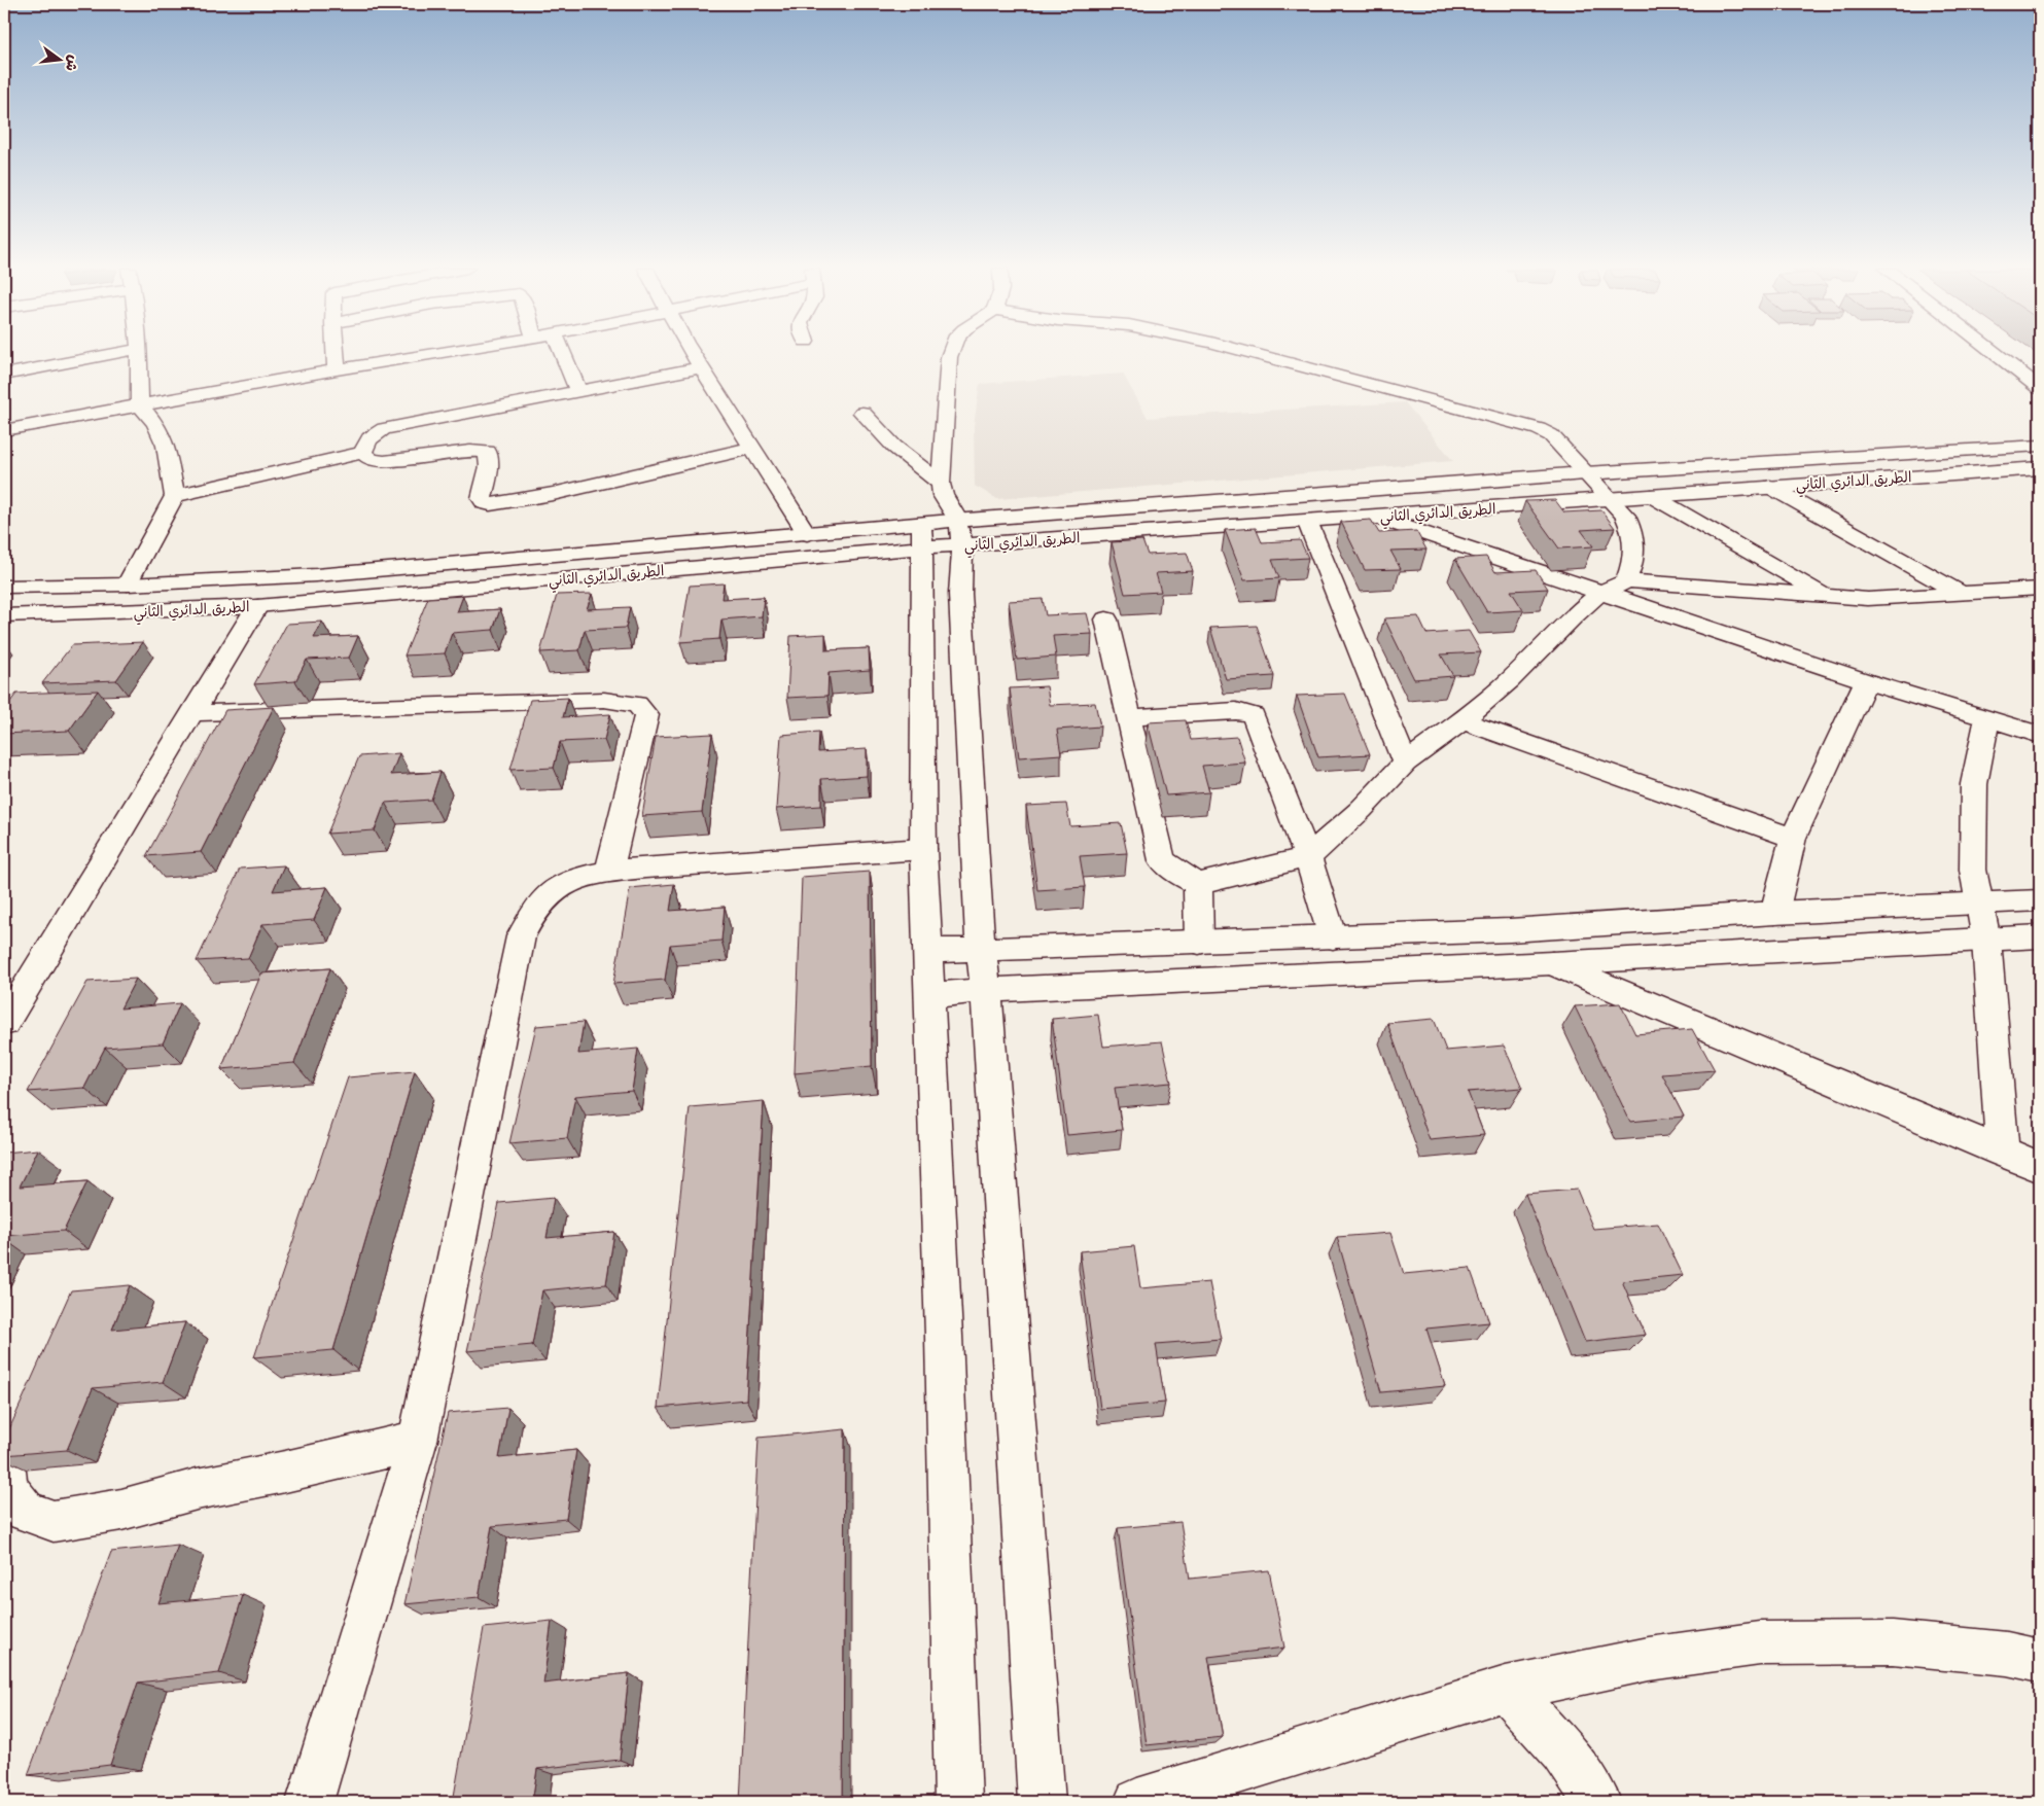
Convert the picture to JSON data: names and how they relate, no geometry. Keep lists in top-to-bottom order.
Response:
{
  "streets": {
    "street": ["الطريق الدائري الثاني"]
  },
  "north": "right"
}
